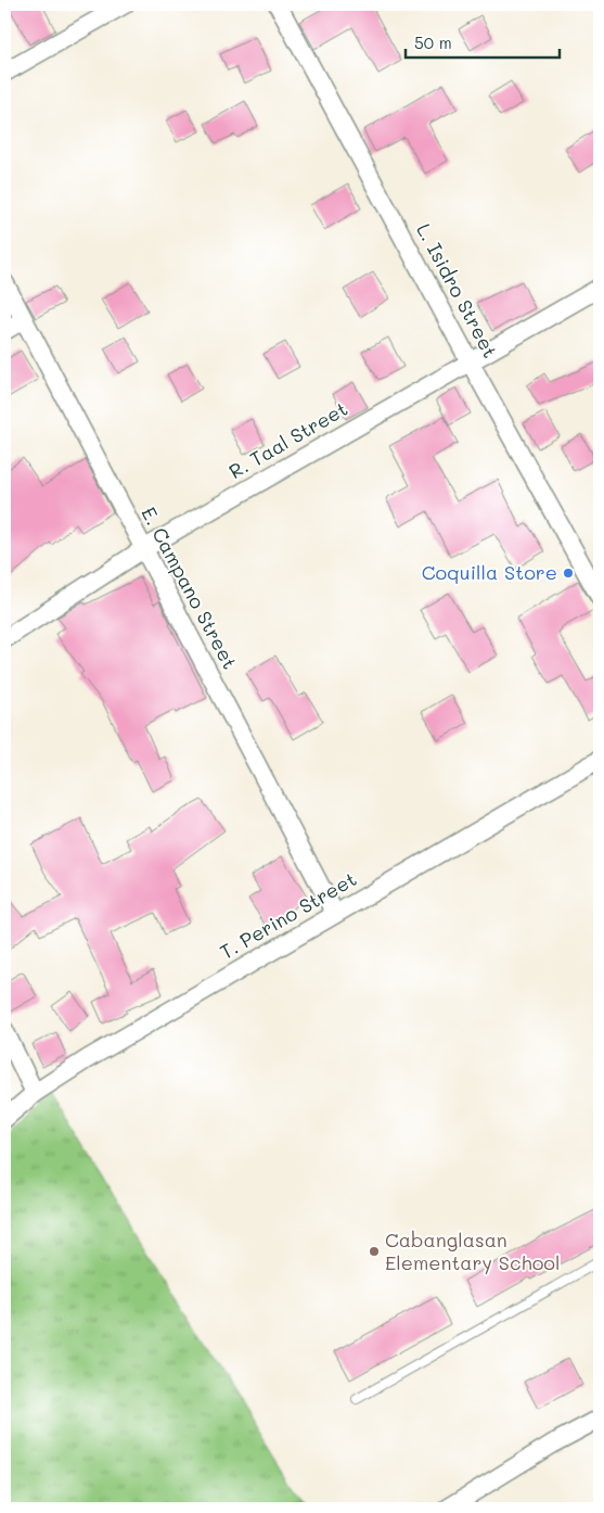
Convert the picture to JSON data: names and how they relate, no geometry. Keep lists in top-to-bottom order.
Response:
{
  "streets": {
    "street": [
      "L. Isidro Street",
      "R. Taal Street",
      "E. Campano Street",
      "T. Perino Street"
    ]
  },
  "crossings": [
    ["L. Isidro Street", "R. Taal Street"],
    ["R. Taal Street", "E. Campano Street"],
    ["E. Campano Street", "T. Perino Street"]
  ],
  "places": ["Coquilla Store", "Cabanglasan Elementary School"],
  "scale_bar": "50 m"
}
